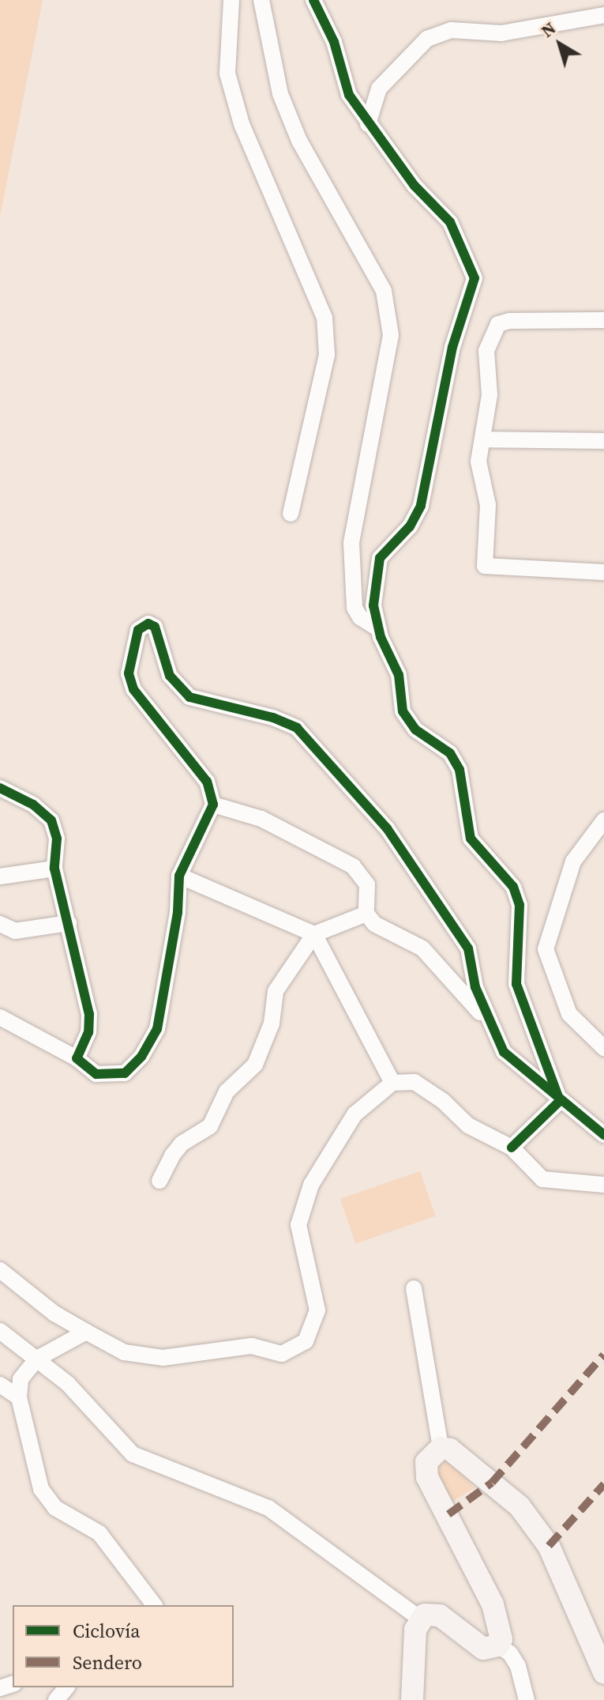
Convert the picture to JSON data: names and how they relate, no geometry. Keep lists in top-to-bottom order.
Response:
{
  "legend": ["Ciclovía", "Sendero"],
  "north": "top left"
}
